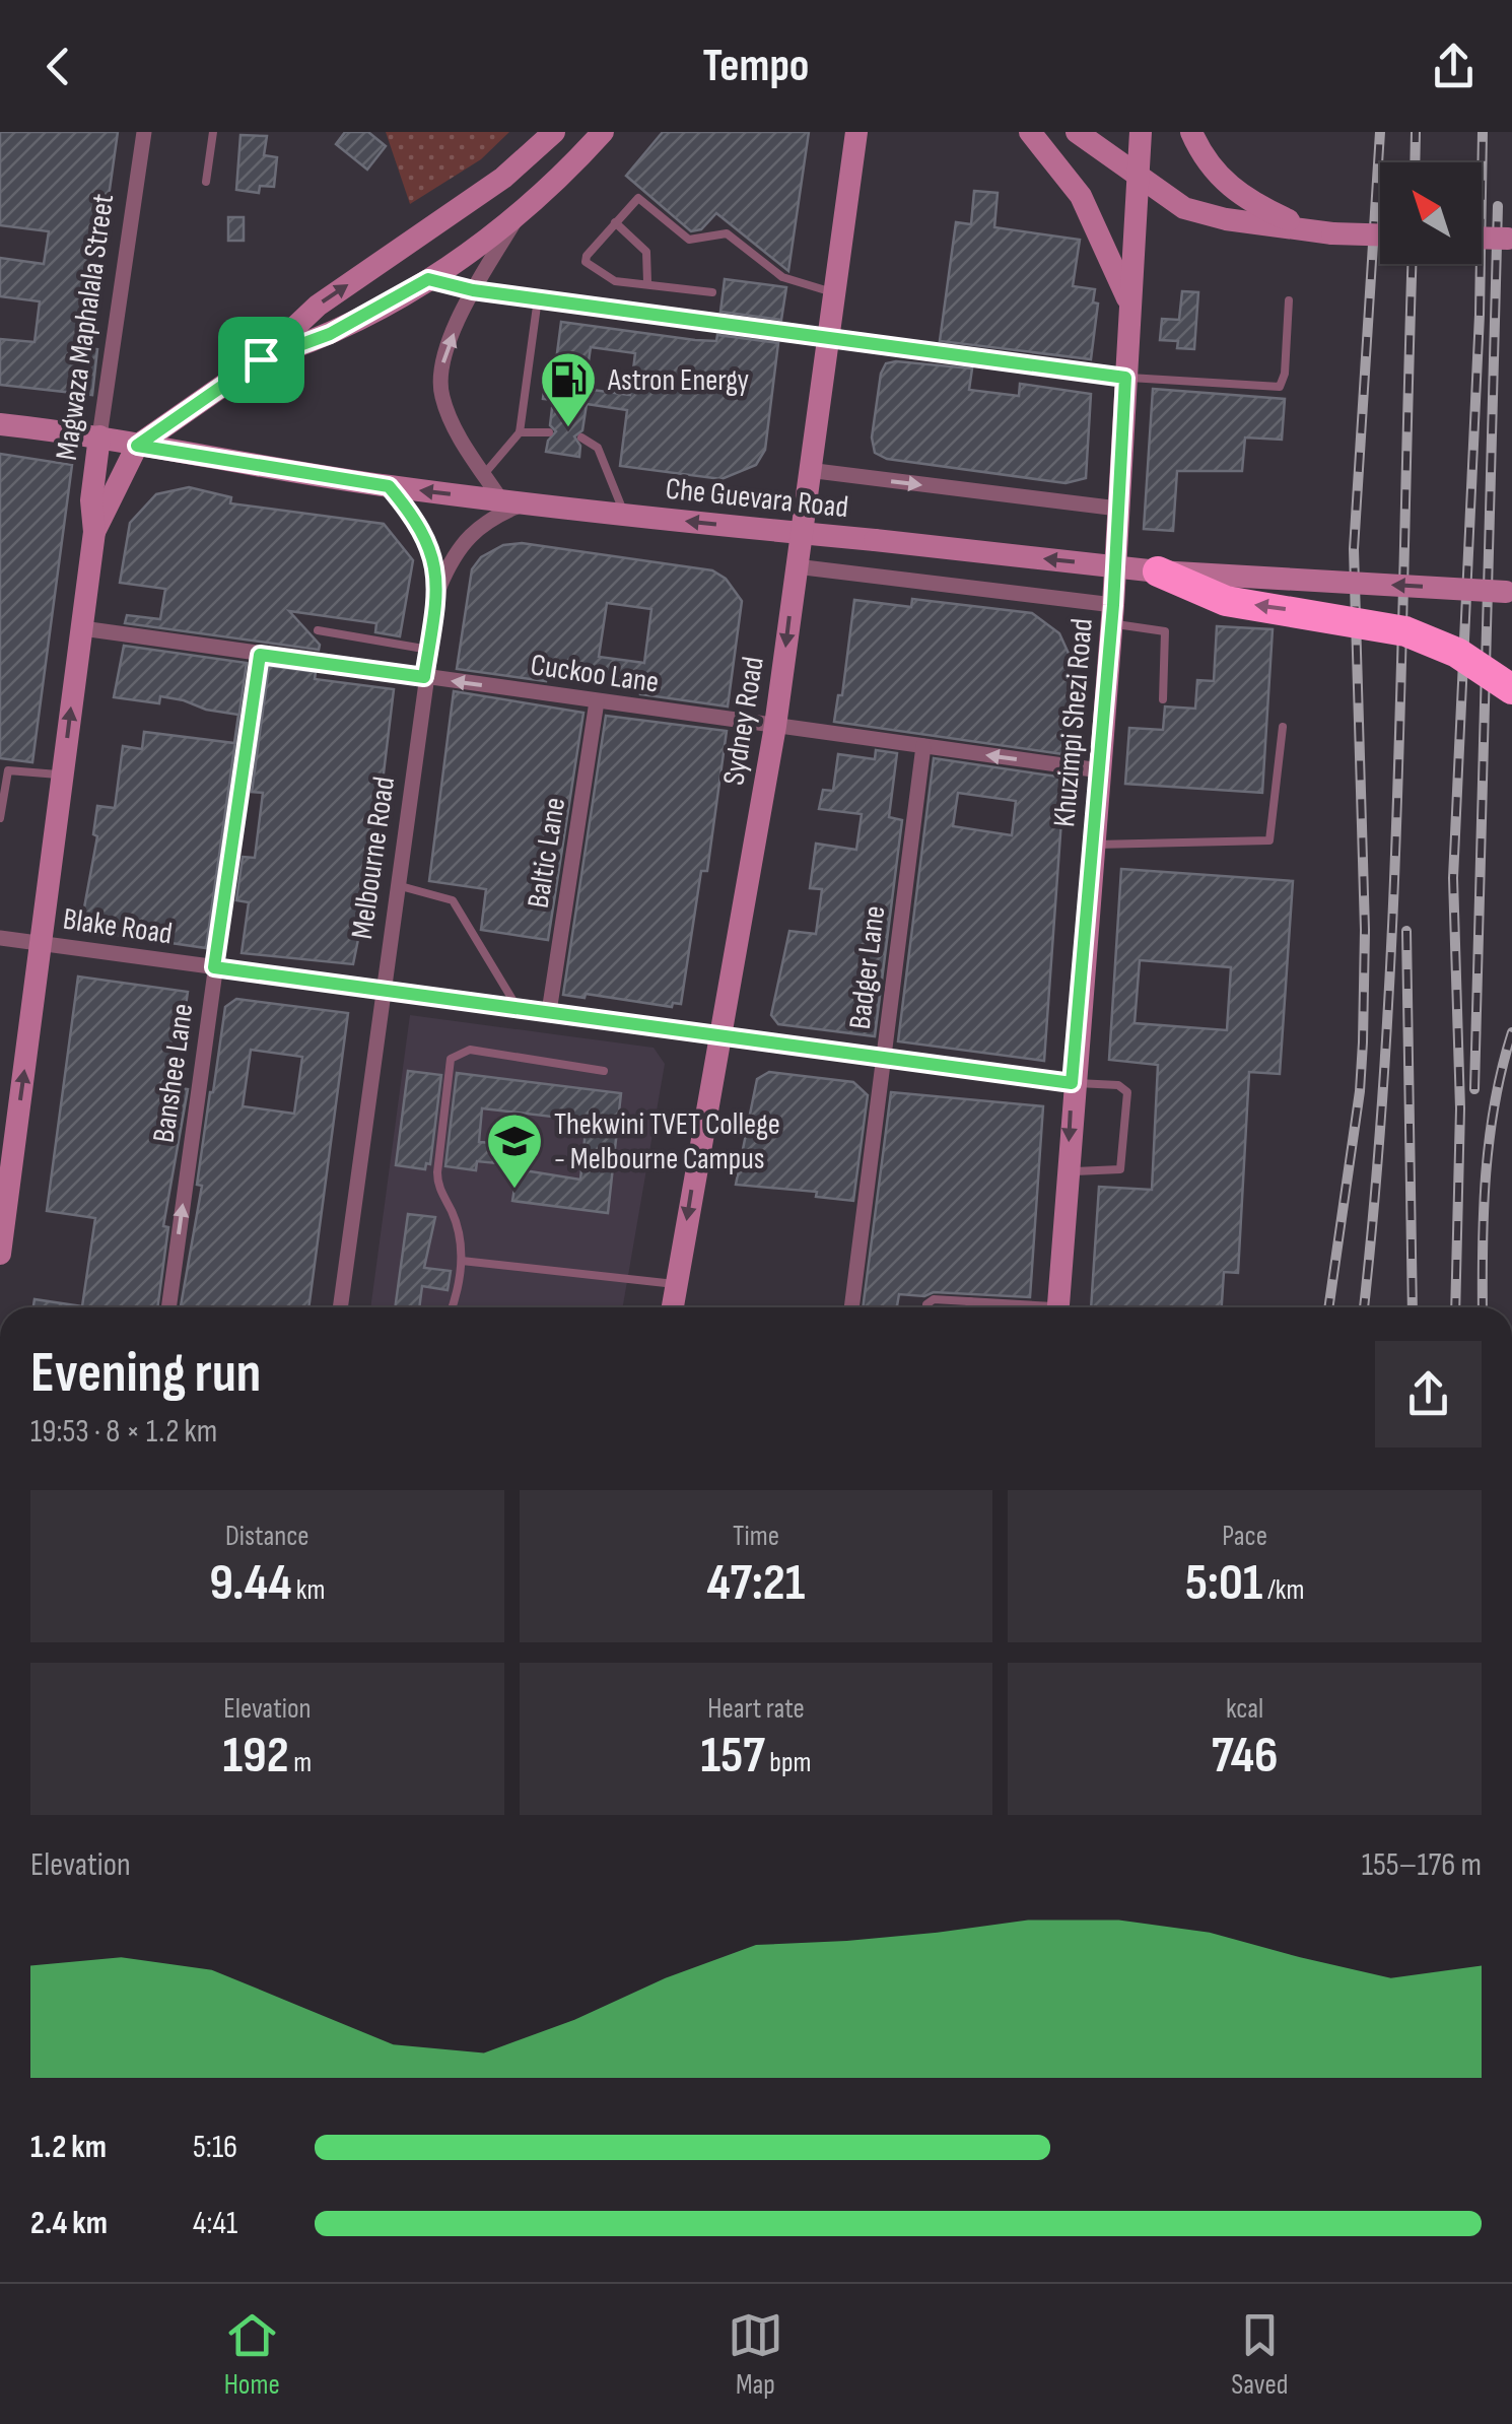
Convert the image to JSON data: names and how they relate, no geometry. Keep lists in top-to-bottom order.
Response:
{
  "streets": {
    "main road": [
      "Magwaza Maphalala Street",
      "Che Guevara Road",
      "Sydney Road",
      "Khuzimpi Shezi Road"
    ],
    "street": [
      "Cuckoo Lane",
      "Baltic Lane",
      "Melbourne Road",
      "Blake Road",
      "Badger Lane",
      "Banshee Lane"
    ]
  },
  "crossings": [
    ["Magwaza Maphalala Street", "Che Guevara Road"],
    ["Magwaza Maphalala Street", "Cuckoo Lane"],
    ["Magwaza Maphalala Street", "Blake Road"],
    ["Che Guevara Road", "Sydney Road"],
    ["Che Guevara Road", "Khuzimpi Shezi Road"],
    ["Che Guevara Road", "Melbourne Road"],
    ["Cuckoo Lane", "Sydney Road"],
    ["Cuckoo Lane", "Khuzimpi Shezi Road"],
    ["Cuckoo Lane", "Baltic Lane"],
    ["Cuckoo Lane", "Melbourne Road"],
    ["Cuckoo Lane", "Badger Lane"],
    ["Cuckoo Lane", "Banshee Lane"],
    ["Sydney Road", "Blake Road"],
    ["Khuzimpi Shezi Road", "Blake Road"],
    ["Baltic Lane", "Blake Road"],
    ["Melbourne Road", "Blake Road"],
    ["Blake Road", "Badger Lane"],
    ["Blake Road", "Banshee Lane"]
  ],
  "one_way": ["Banshee Lane"],
  "places": {
    "fuel station": ["Astron Energy"],
    "school or university": ["Thekwini TVET College - Melbourne Campus"]
  },
  "north": "top left",
  "page": {
    "header": "Tempo",
    "heading": ["Evening run", "19:53 · 8 × 1.2 km"],
    "stats": [
      ["Distance", "9.44 km"],
      ["Time", "47:21"],
      ["Pace", "5:01 /km"],
      ["Elevation", "192 m"],
      ["Heart rate", "157 bpm"],
      ["kcal", "746"]
    ],
    "chart": ["Elevation", "155–176 m"],
    "list": [
      {
        "name": "1.2 km",
        "note": "5:16"
      },
      {
        "name": "2.4 km",
        "note": "4:41"
      }
    ],
    "tabs": ["Home", "Map", "Saved"]
  }
}
